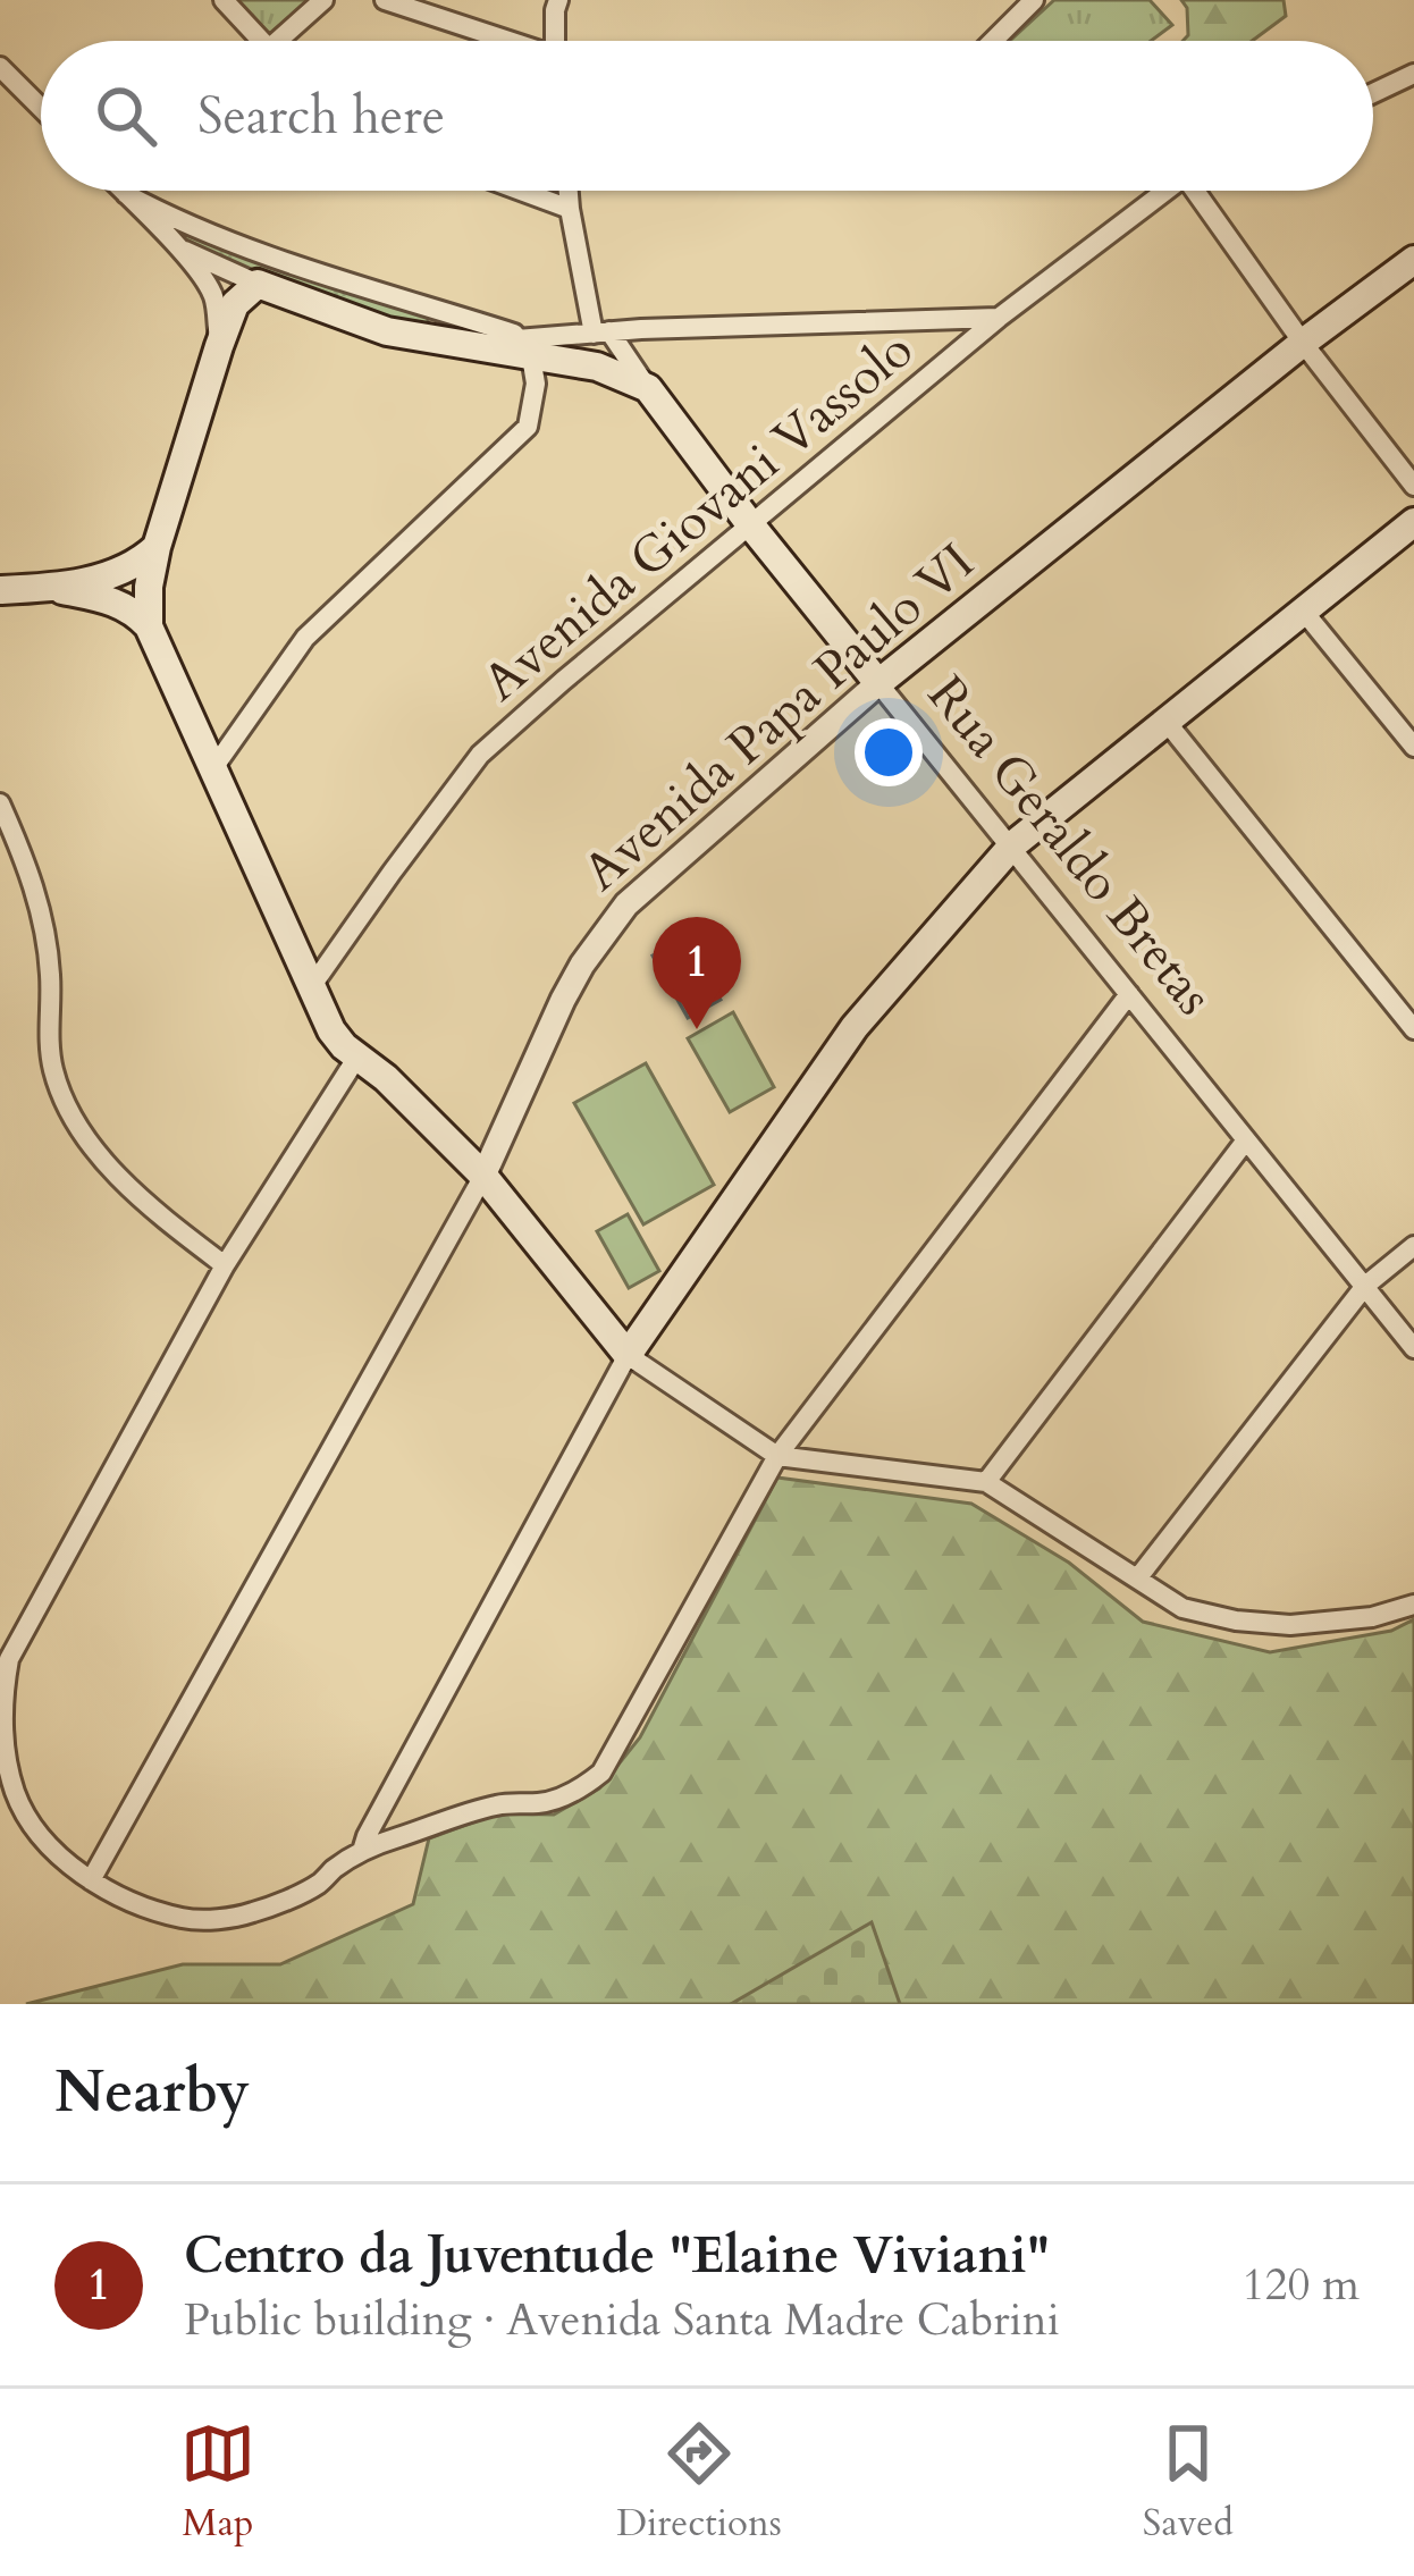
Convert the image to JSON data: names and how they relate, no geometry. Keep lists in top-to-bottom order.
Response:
{
  "streets": {
    "main road": ["Avenida Papa Paulo VI", "Rua Geraldo Bretas"],
    "street": ["Avenida Giovani Vassolo"]
  },
  "crossings": [
    ["Avenida Giovani Vassolo", "Rua Geraldo Bretas"],
    ["Avenida Papa Paulo VI", "Rua Geraldo Bretas"]
  ],
  "page": {
    "search": "Search here",
    "pins": "1",
    "heading": "Nearby",
    "list": [
      {
        "mark": "1",
        "name": "Centro da Juventude \"Elaine Viviani\"",
        "note": "Public building · Avenida Santa Madre Cabrini",
        "value": "120 m"
      }
    ],
    "nav": ["Map", "Directions", "Saved"]
  }
}
